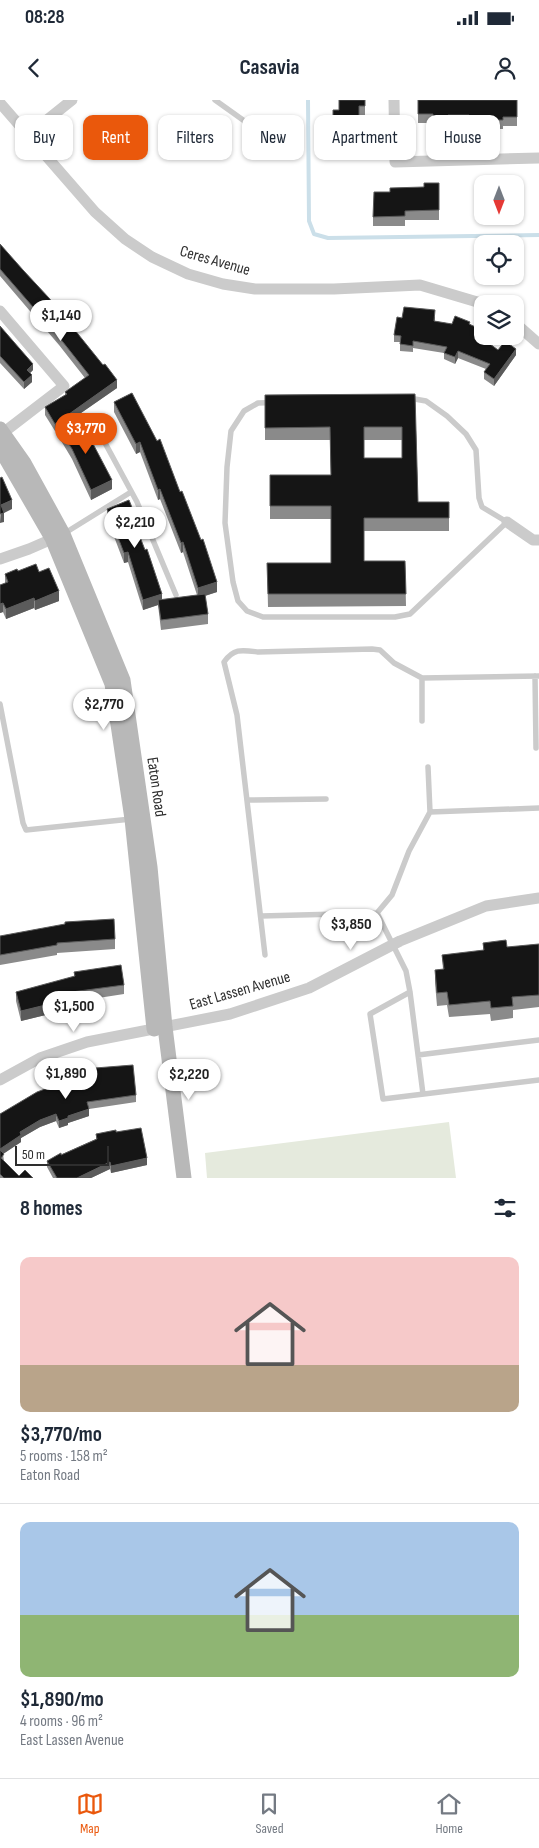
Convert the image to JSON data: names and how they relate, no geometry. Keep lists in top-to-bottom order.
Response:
{
  "streets": {
    "street": ["Ceres Avenue", "Eaton Road", "East Lassen Avenue"]
  },
  "crossings": [
    ["Eaton Road", "East Lassen Avenue"]
  ],
  "scale_bar": "50 m",
  "north": "bottom",
  "page": {
    "status": "08:28",
    "header": "Casavia",
    "chip": [
      "Buy",
      "Rent",
      "Filters",
      "New",
      "Apartment",
      "House"
    ],
    "price": [
      "$1,140",
      "$3,770",
      "$2,210",
      "$2,770",
      "$3,850",
      "$1,500",
      "$1,890",
      "$2,220"
    ],
    "scale": "50 m",
    "heading": "8 homes",
    "list": [
      {
        "name": "$3,770/mo",
        "note": "5 rooms · 158 m² · Eaton Road"
      },
      {
        "name": "$1,890/mo",
        "note": "4 rooms · 96 m² · East Lassen Avenue"
      }
    ],
    "tabs": ["Map", "Saved", "Home"]
  }
}
